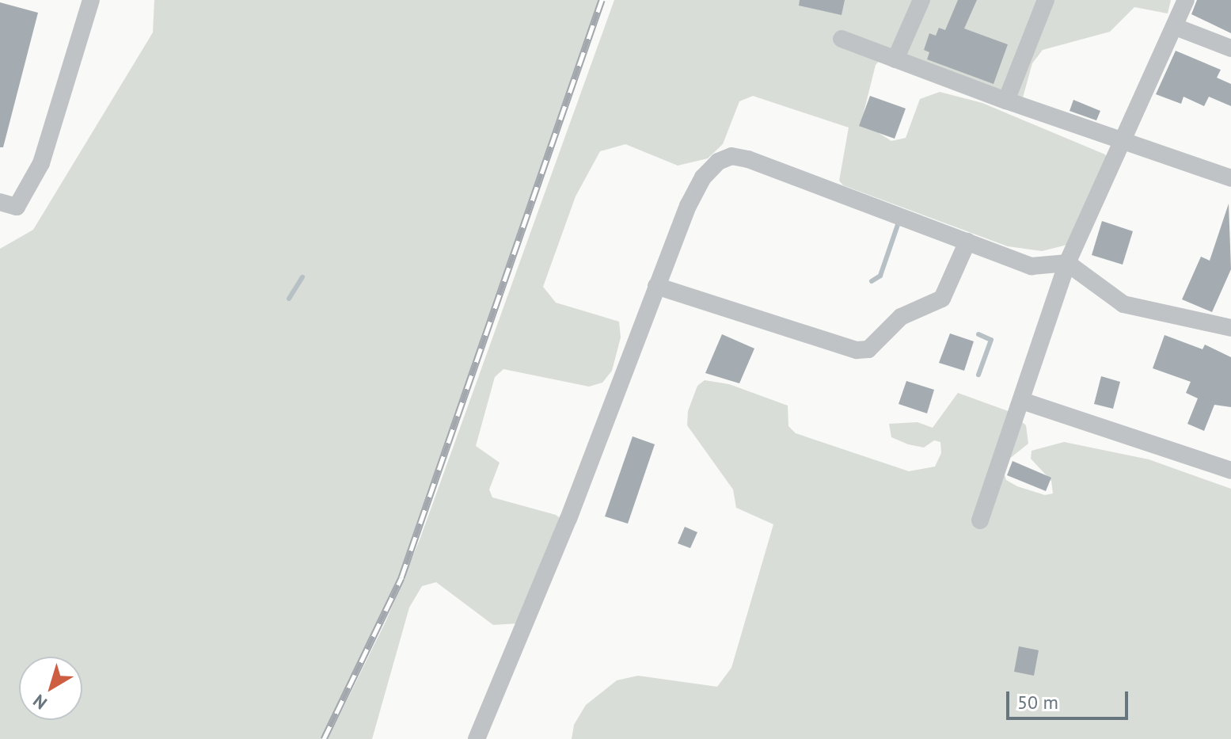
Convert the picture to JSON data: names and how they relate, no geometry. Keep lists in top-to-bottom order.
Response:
{
  "scale_bar": "50 m",
  "north": "bottom left"
}
